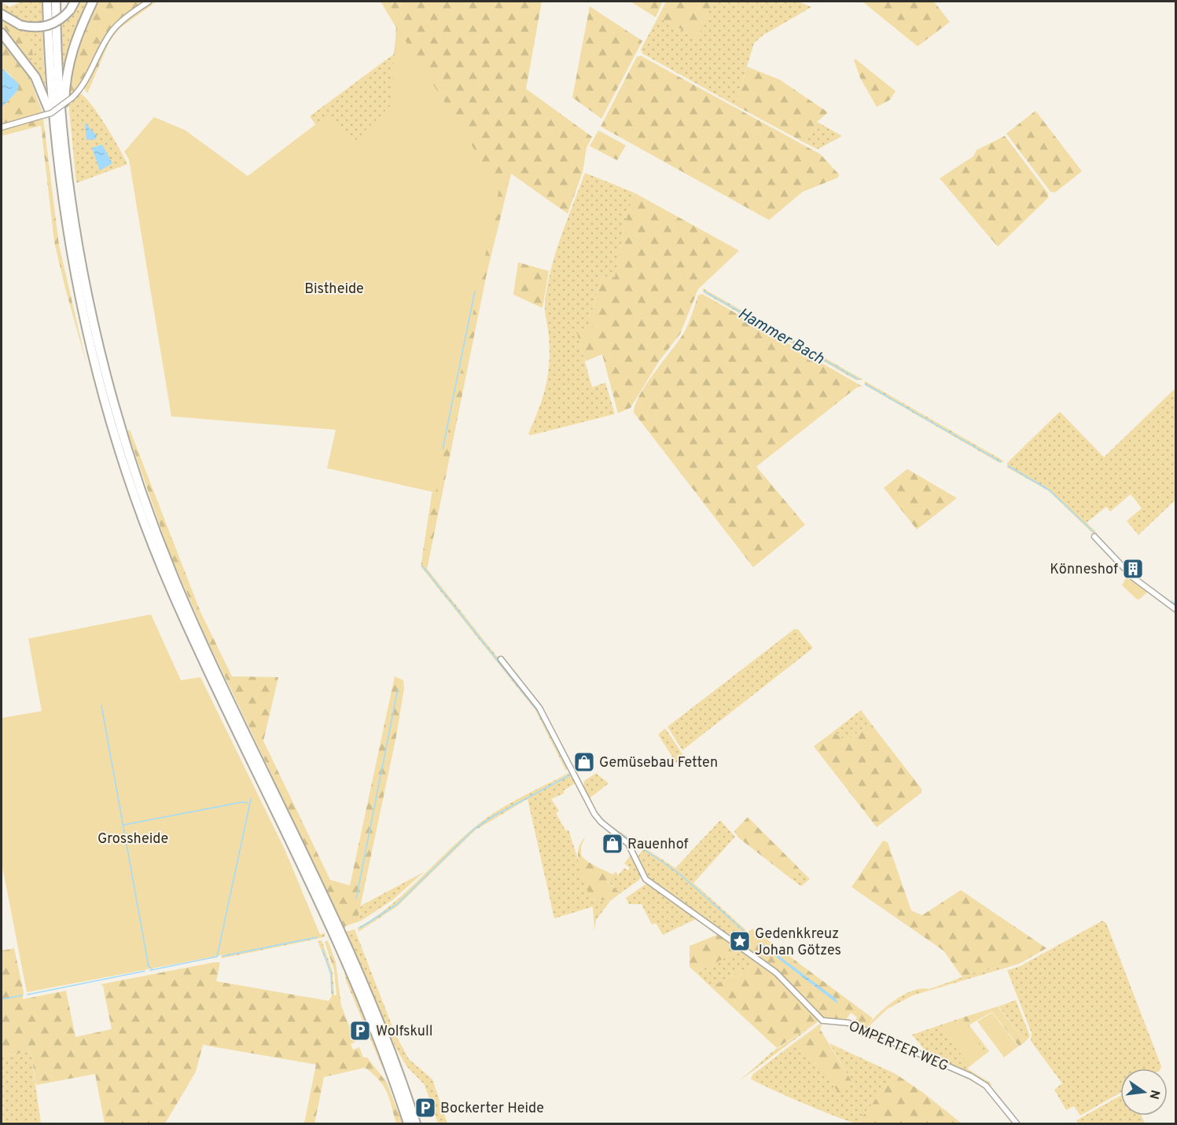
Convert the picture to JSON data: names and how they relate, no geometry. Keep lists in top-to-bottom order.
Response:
{
  "streets": {
    "street": ["OMPERTER WEG"]
  },
  "water": ["Hammer Bach"],
  "parks": ["Bistheide", "Grossheide"],
  "places": {
    "building": ["Könneshof"],
    "shop": ["Gemüsebau Fetten", "Rauenhof"],
    "place": ["Gedenkkreuz Johan Götzes"],
    "parking": ["Wolfskull", "Bockerter Heide"]
  },
  "north": "right"
}
